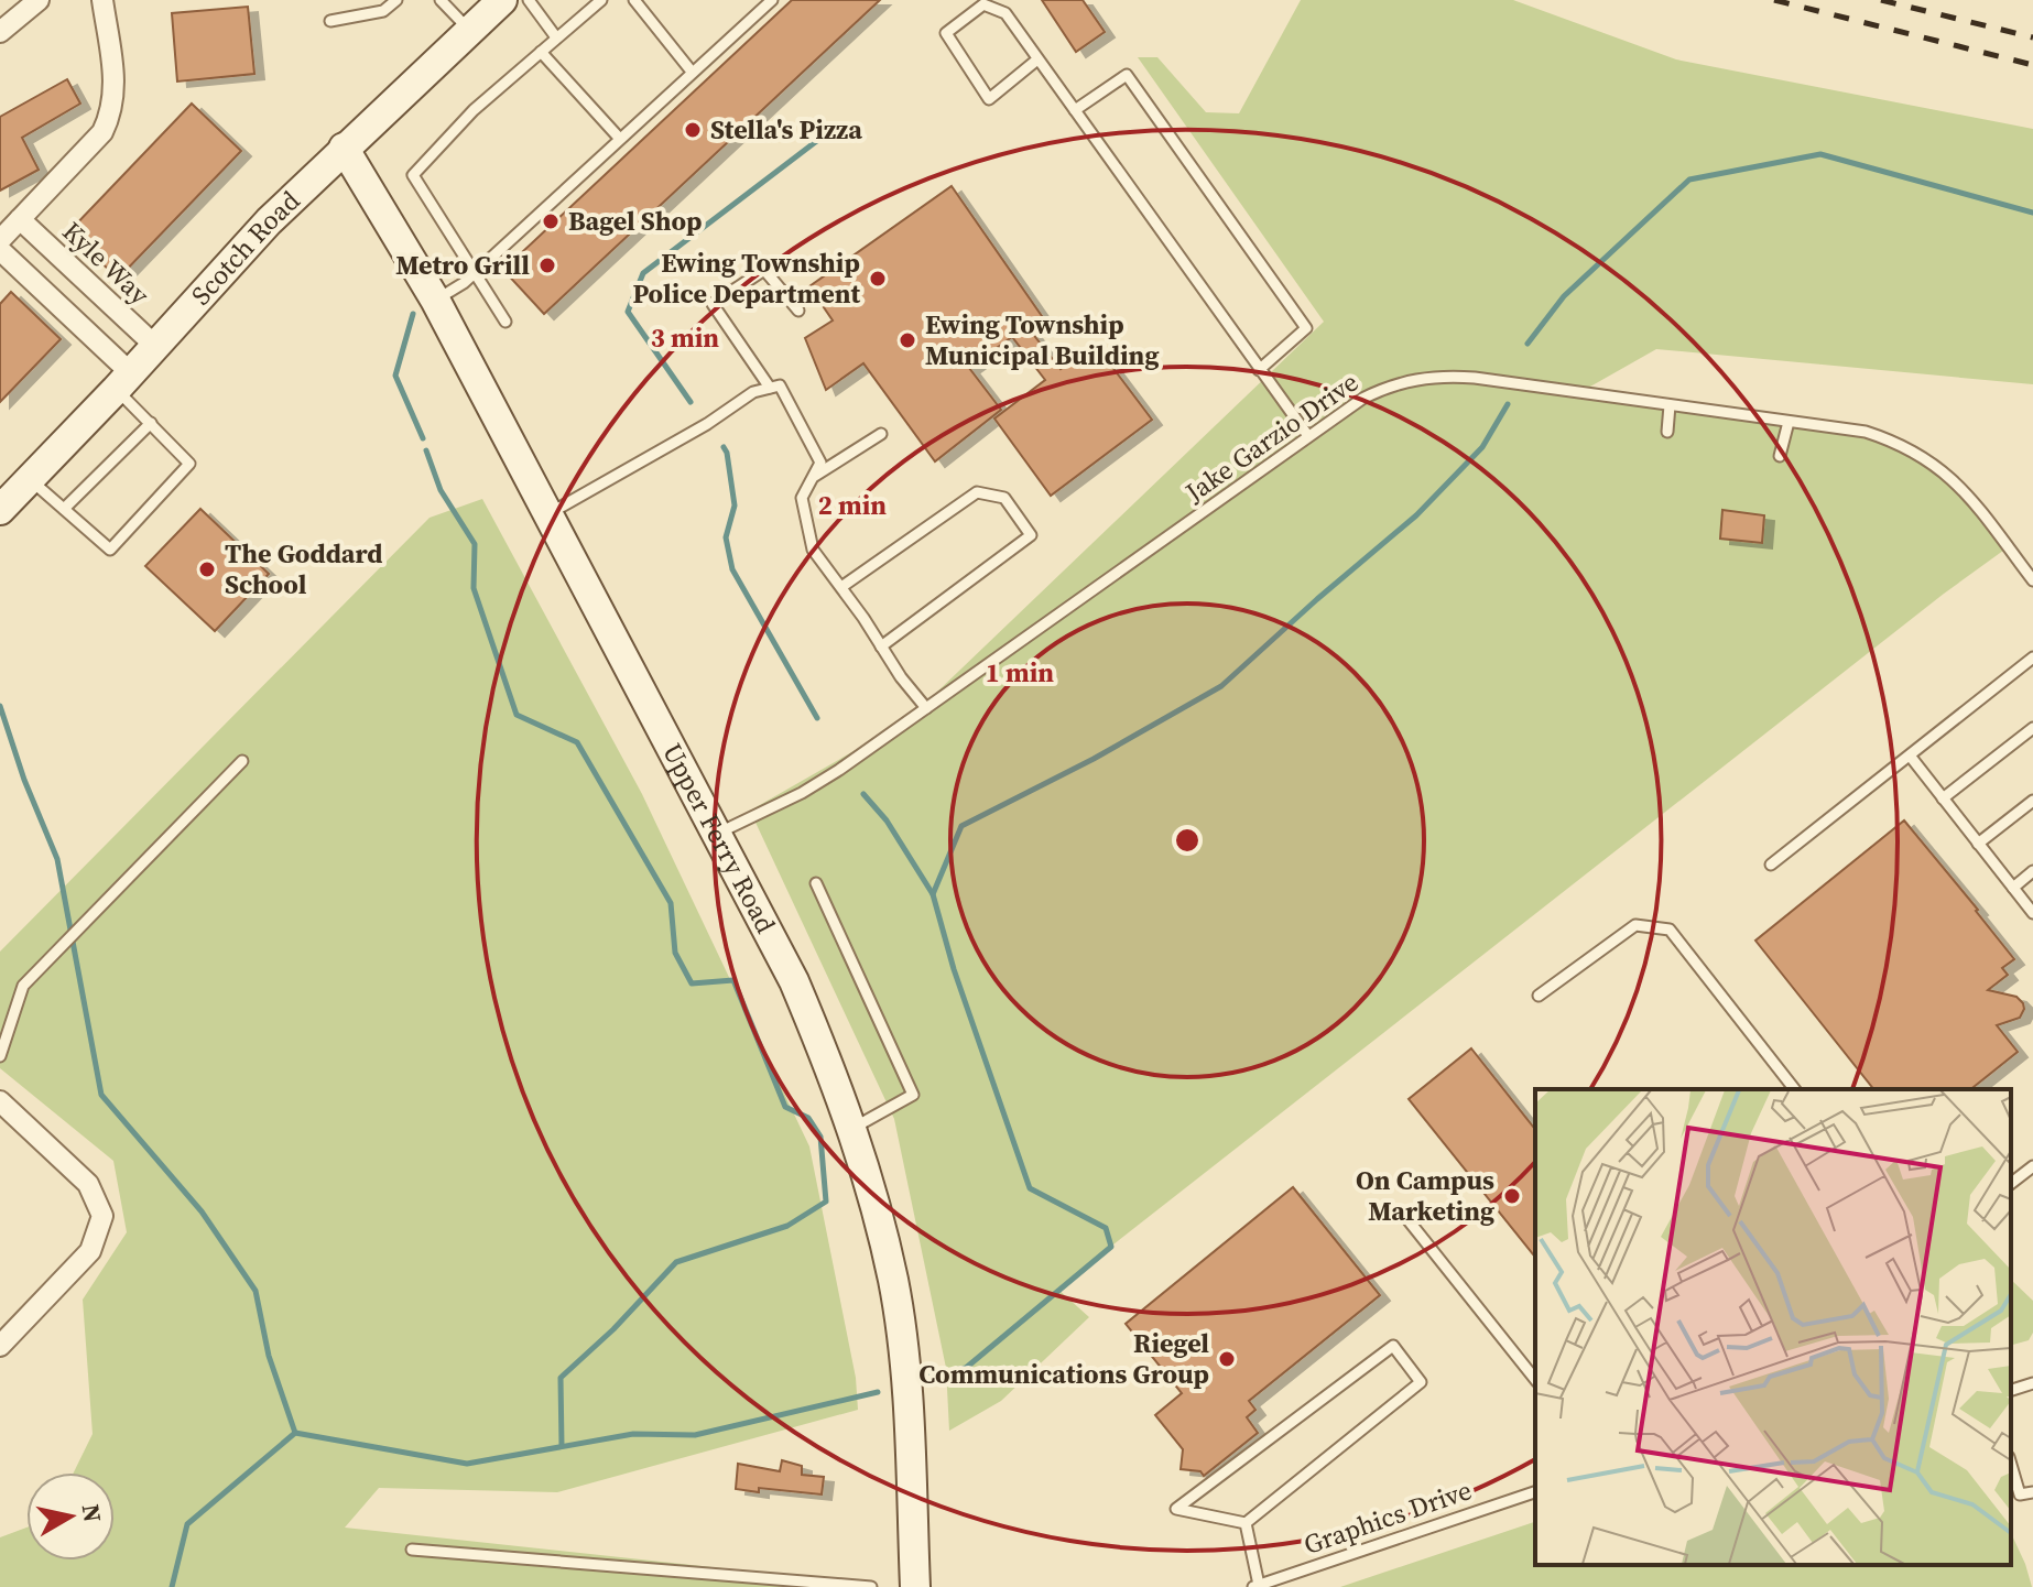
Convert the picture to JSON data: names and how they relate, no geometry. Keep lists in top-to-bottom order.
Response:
{
  "streets": {
    "main road": ["Scotch Road", "Upper Ferry Road"],
    "street": ["Kyle Way"],
    "lane": ["Jake Garzio Drive", "Graphics Drive"]
  },
  "crossings": [
    ["Scotch Road", "Kyle Way"],
    ["Scotch Road", "Upper Ferry Road"],
    ["Jake Garzio Drive", "Upper Ferry Road"]
  ],
  "places": [
    "Stella's Pizza",
    "Bagel Shop",
    "Metro Grill",
    "Ewing Township Police Department",
    "Ewing Township Municipal Building",
    "The Goddard School",
    "On Campus Marketing",
    "Riegel Communications Group"
  ],
  "north": "right",
  "rings": ["3 min", "2 min", "1 min"]
}
